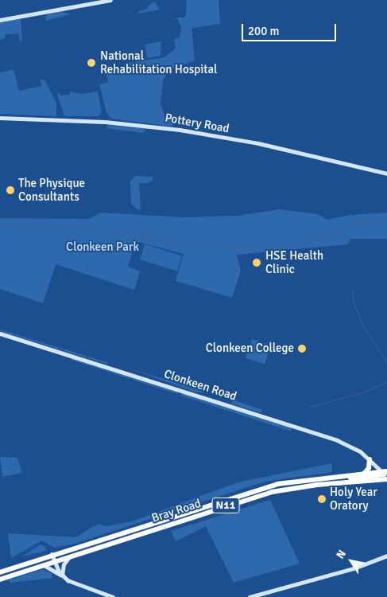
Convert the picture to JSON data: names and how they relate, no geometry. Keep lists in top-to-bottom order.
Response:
{
  "streets": {
    "highway": ["N11", "Bray Road"],
    "main road": ["Pottery Road", "Clonkeen Road"]
  },
  "crossings": [
    ["Clonkeen Road", "N11"],
    ["Clonkeen Road", "Bray Road"],
    ["N11", "Bray Road"]
  ],
  "parks": ["Clonkeen Park"],
  "places": [
    "National Rehabilitation Hospital",
    "The Physique Consultants",
    "HSE Health Clinic",
    "Clonkeen College",
    "Holy Year Oratory"
  ],
  "scale_bar": "200 m",
  "north": "top left"
}
